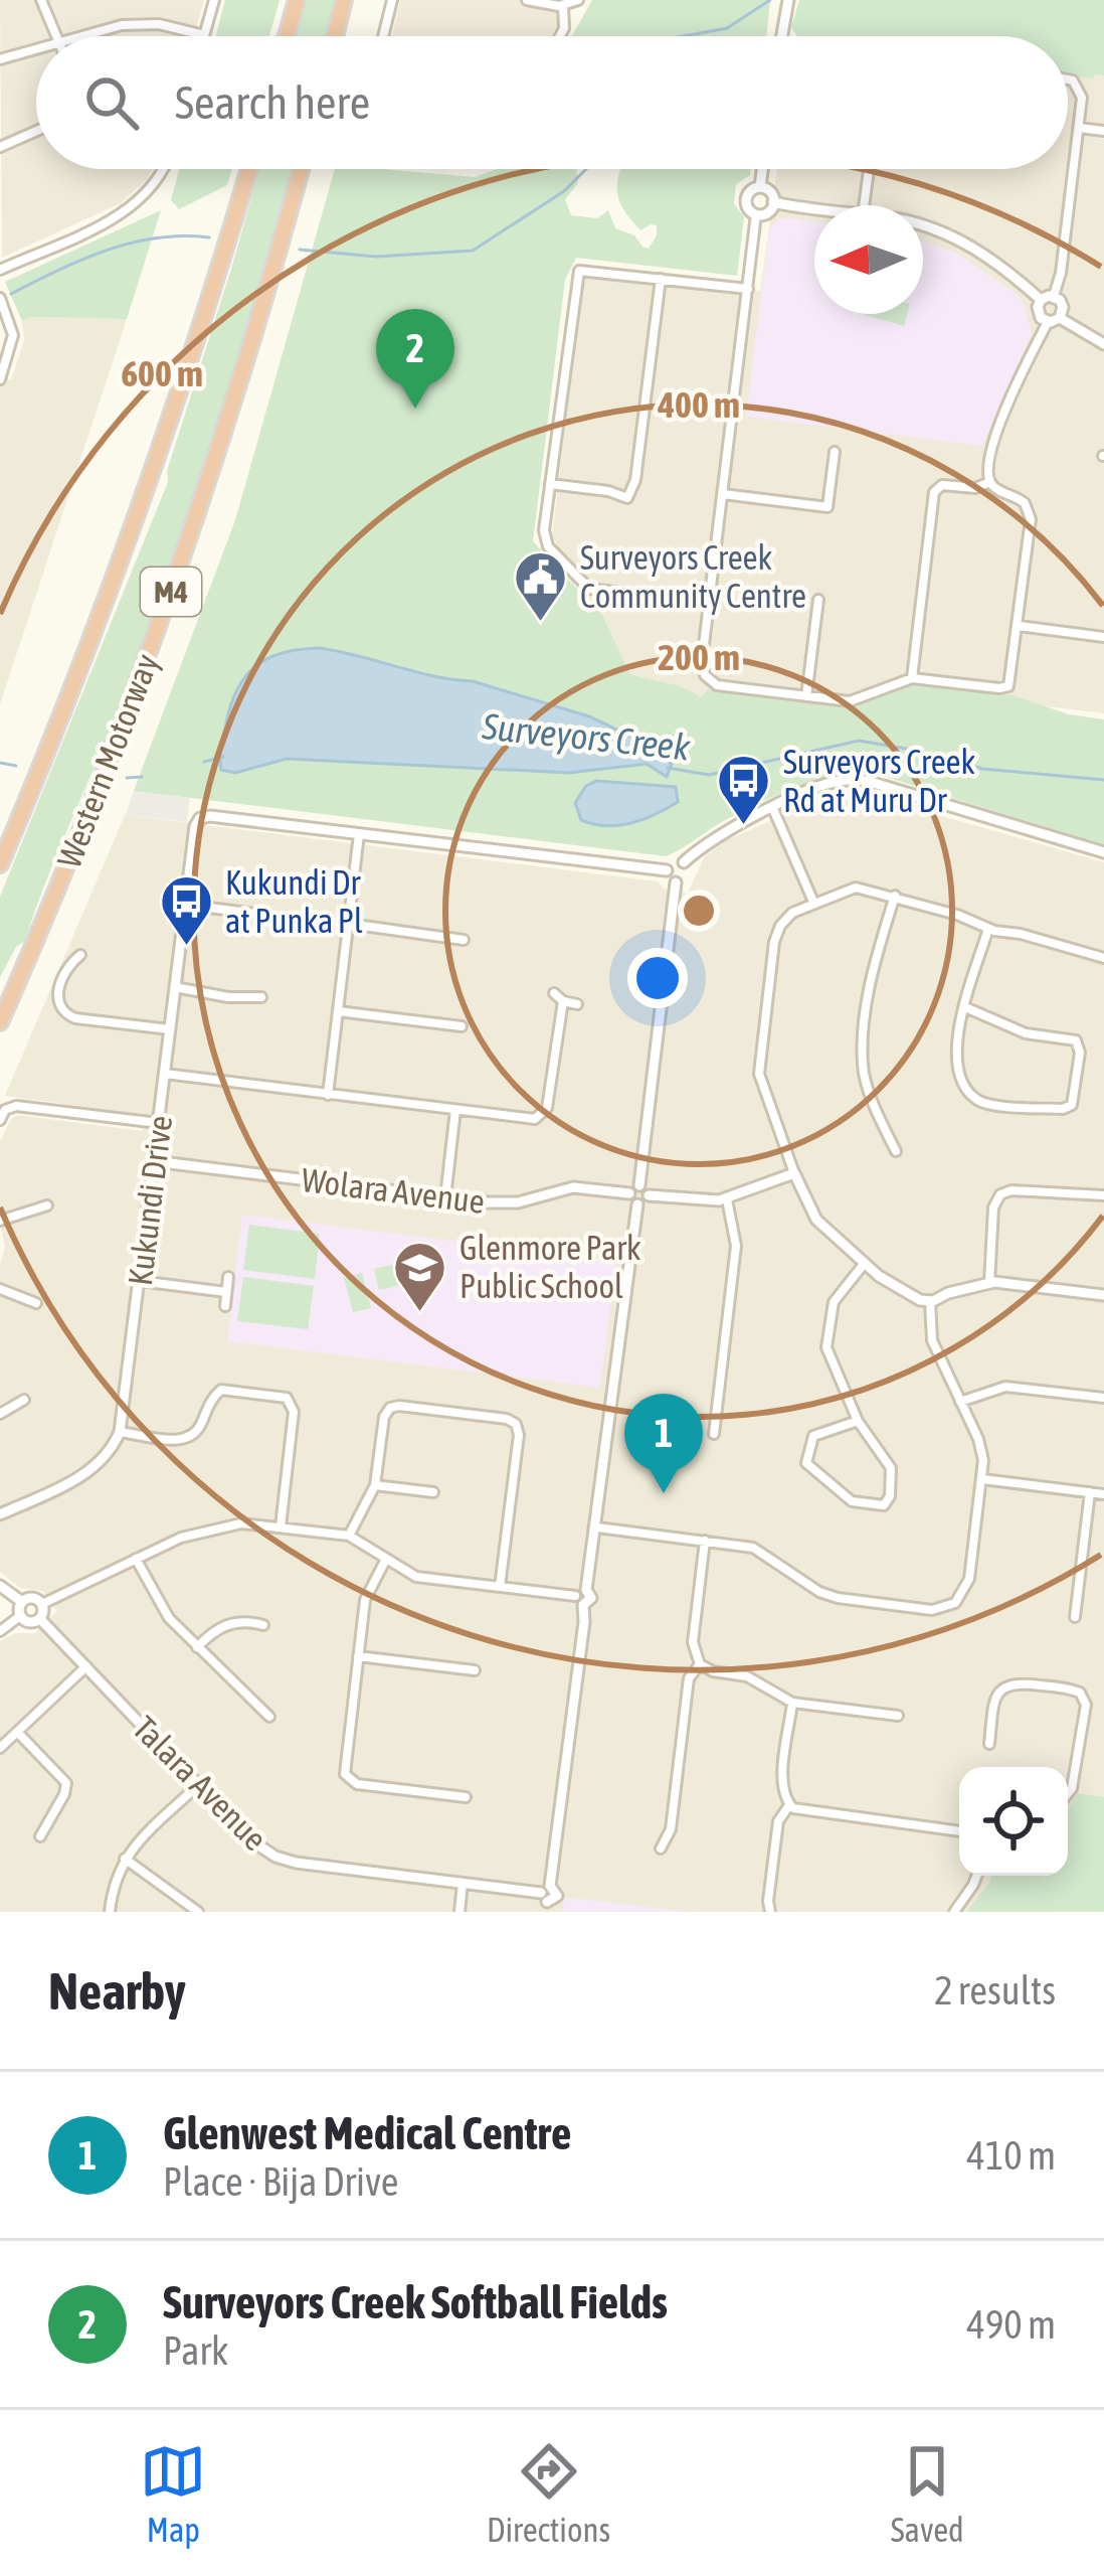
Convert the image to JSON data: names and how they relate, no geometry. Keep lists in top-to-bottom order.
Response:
{
  "streets": {
    "highway": ["M4", "Western Motorway"],
    "street": ["Wolara Avenue", "Kukundi Drive", "Talara Avenue"]
  },
  "crossings": [
    ["Wolara Avenue", "Kukundi Drive"]
  ],
  "water": ["Surveyors Creek"],
  "places": {
    "public building": ["Surveyors Creek Community Centre"],
    "bus stop": ["Surveyors Creek Rd at Muru Dr", "Kukundi Dr at Punka Pl"],
    "school or university": ["Glenmore Park Public School"]
  },
  "north": "left",
  "page": {
    "search": "Search here",
    "pins": ["2", "1"],
    "heading": ["Nearby", "2 results"],
    "list": [
      {
        "mark": "1",
        "name": "Glenwest Medical Centre",
        "note": "Place · Bija Drive",
        "value": "410 m"
      },
      {
        "mark": "2",
        "name": "Surveyors Creek Softball Fields",
        "note": "Park",
        "value": "490 m"
      }
    ],
    "nav": ["Map", "Directions", "Saved"]
  },
  "rings": ["600 m", "400 m", "200 m"]
}
